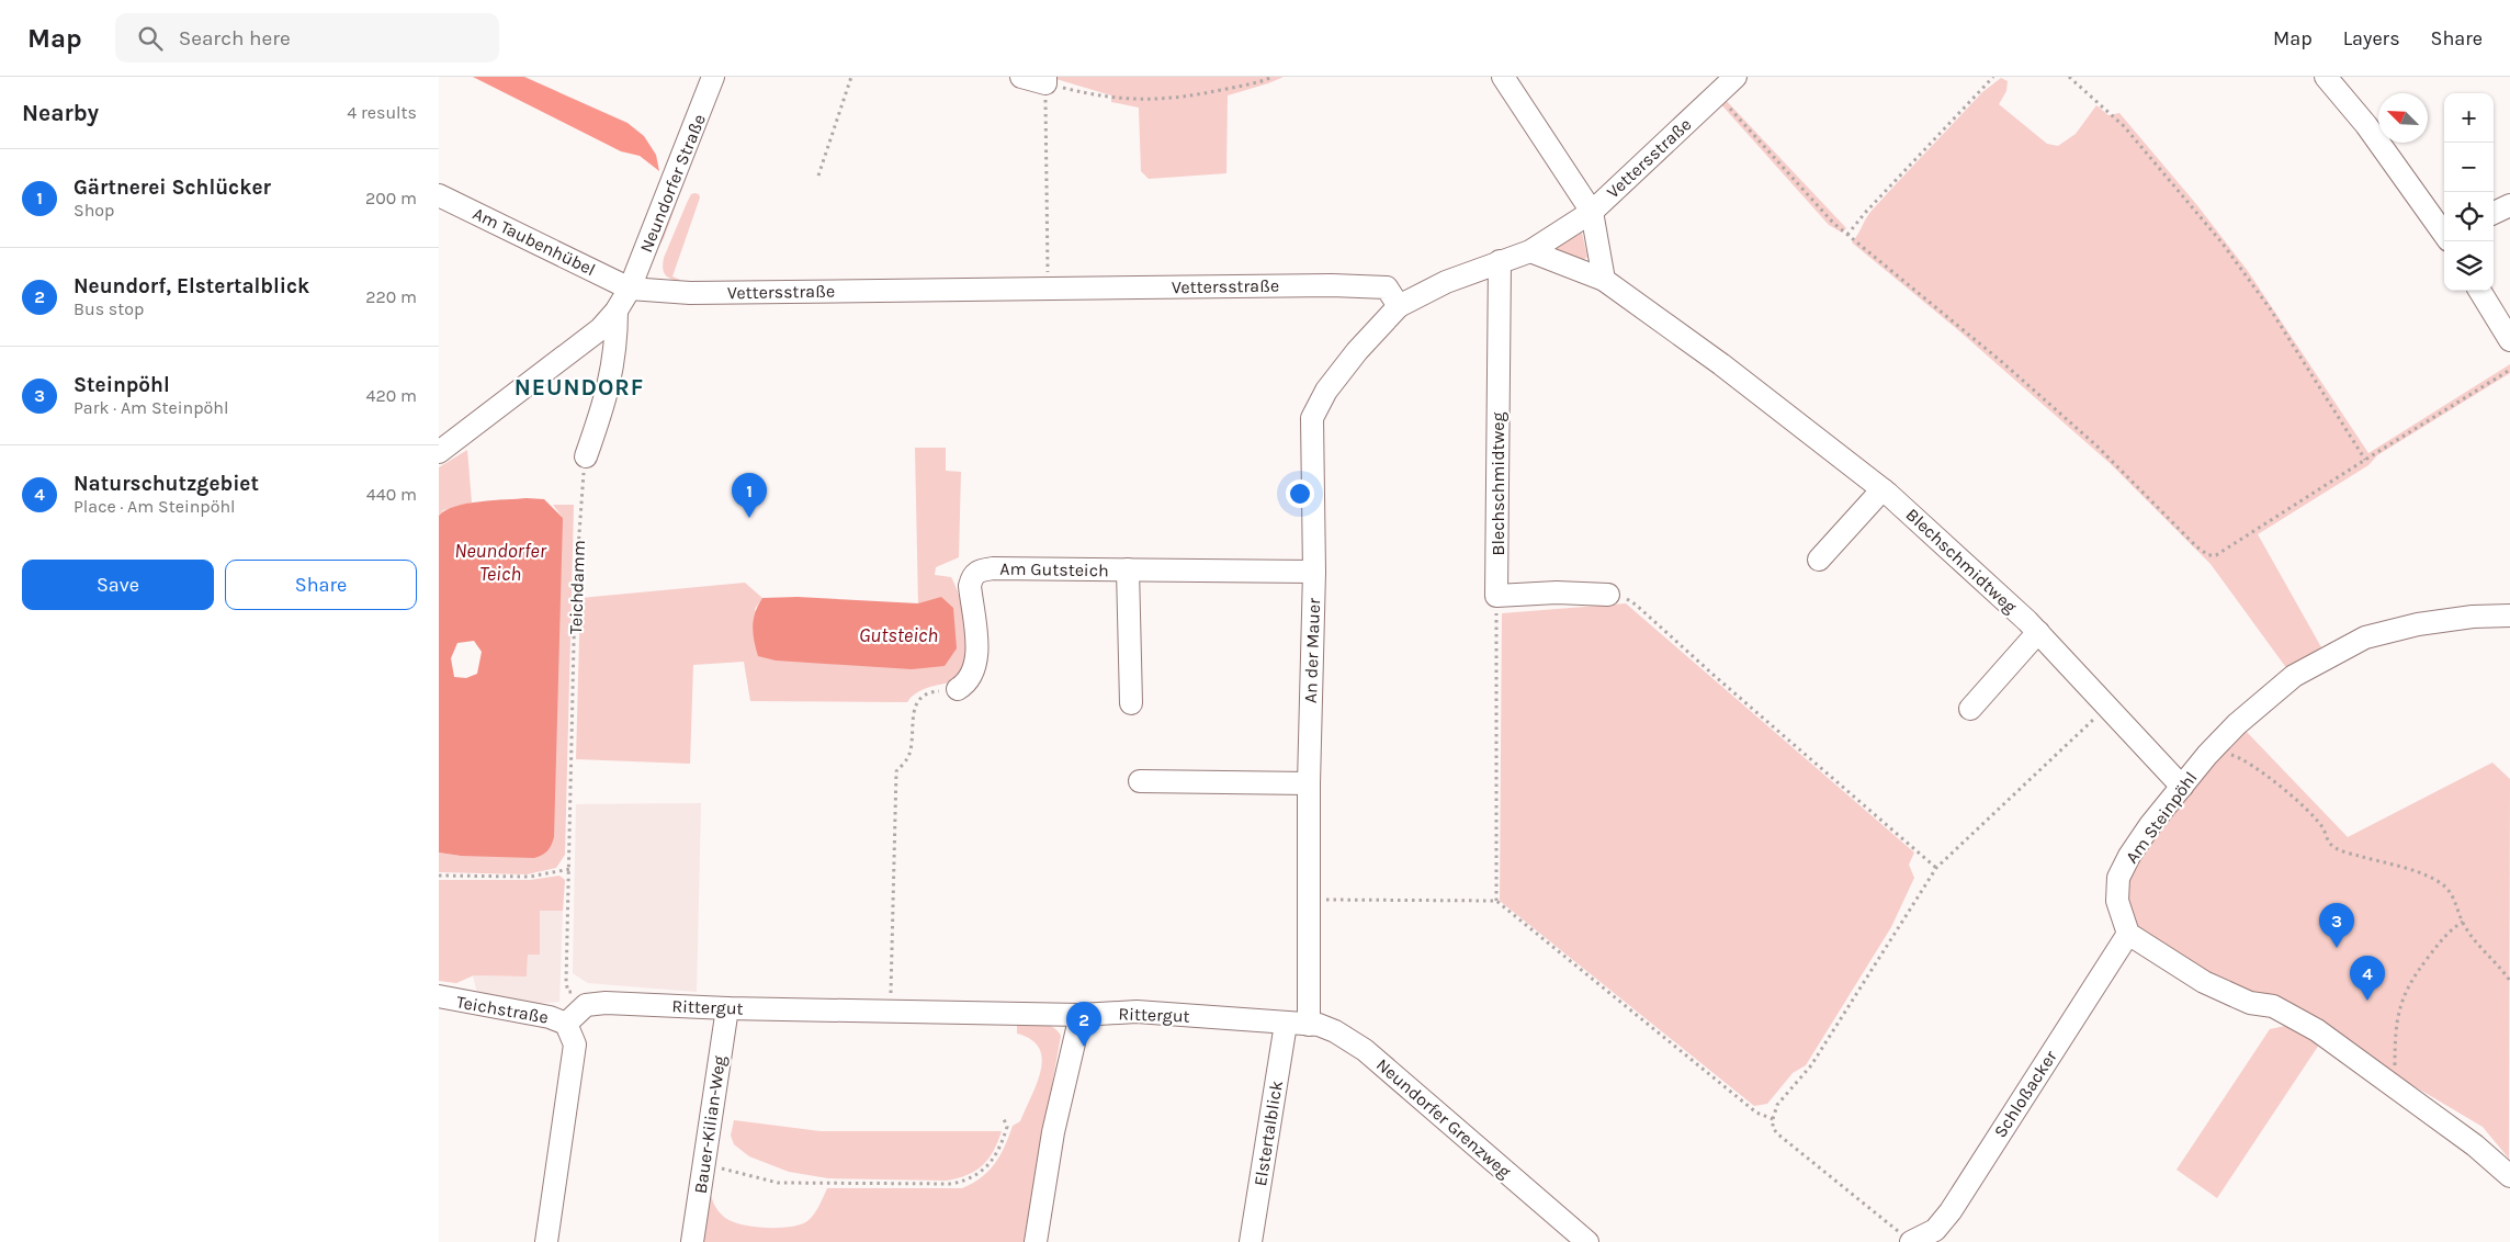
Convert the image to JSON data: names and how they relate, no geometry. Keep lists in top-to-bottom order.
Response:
{
  "streets": {
    "street": [
      "Vettersstraße",
      "Neundorfer Straße",
      "Am Taubenhübel",
      "Blechschmidtweg",
      "Am Gutsteich",
      "An der Mauer",
      "Am Steinpöhl",
      "Rittergut",
      "Teichstraße",
      "Schloßacker",
      "Neundorfer Grenzweg",
      "Bauer-Kilian-Weg",
      "Elstertalblick"
    ],
    "path": ["Teichdamm"]
  },
  "crossings": [
    ["Vettersstraße", "Neundorfer Straße"],
    ["Vettersstraße", "Am Taubenhübel"],
    ["Vettersstraße", "Blechschmidtweg"],
    ["Vettersstraße", "An der Mauer"],
    ["Neundorfer Straße", "Am Taubenhübel"],
    ["Blechschmidtweg", "Am Steinpöhl"],
    ["Am Gutsteich", "An der Mauer"],
    ["An der Mauer", "Neundorfer Grenzweg"],
    ["Am Steinpöhl", "Schloßacker"],
    ["Rittergut", "Teichstraße"],
    ["Rittergut", "Neundorfer Grenzweg"],
    ["Rittergut", "Bauer-Kilian-Weg"],
    ["Rittergut", "Elstertalblick"],
    ["Neundorfer Grenzweg", "Elstertalblick"]
  ],
  "districts": ["NEUNDORF"],
  "water": ["Neundorfer Teich", "Gutsteich"],
  "north": "top left",
  "page": {
    "header": "Map",
    "search": "Search here",
    "nav": ["Map", "Layers", "Share"],
    "heading": ["Nearby", "4 results"],
    "map_buttons": ["+", "−"],
    "list": [
      {
        "mark": "1",
        "name": "Gärtnerei Schlücker",
        "note": "Shop",
        "value": "200 m"
      },
      {
        "mark": "2",
        "name": "Neundorf, Elstertalblick",
        "note": "Bus stop",
        "value": "220 m"
      },
      {
        "mark": "3",
        "name": "Steinpöhl",
        "note": "Park · Am Steinpöhl",
        "value": "420 m"
      },
      {
        "mark": "4",
        "name": "Naturschutzgebiet",
        "note": "Place · Am Steinpöhl",
        "value": "440 m"
      }
    ],
    "pins": [
      "1",
      "3",
      "4",
      "2"
    ],
    "buttons": ["Save", "Share"]
  }
}
